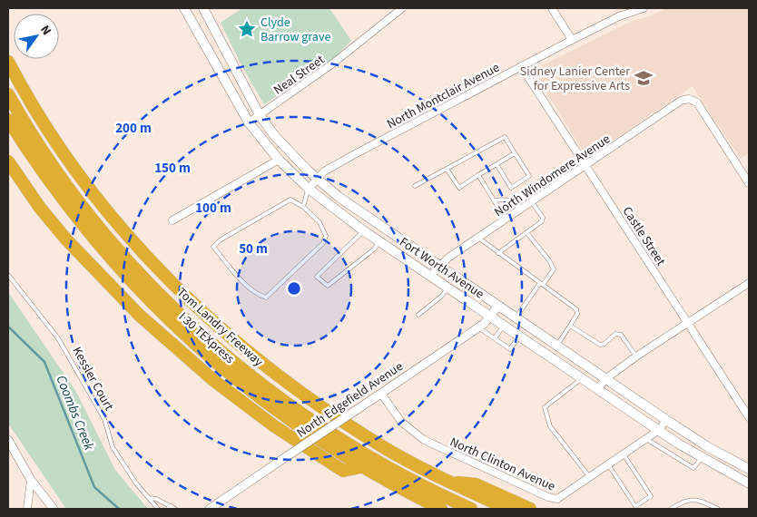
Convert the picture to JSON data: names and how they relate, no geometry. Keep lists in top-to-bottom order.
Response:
{
  "streets": {
    "highway": ["Tom Landry Freeway", "I 30 TEXpress"],
    "main road": ["Fort Worth Avenue"],
    "street": [
      "Neal Street",
      "North Montclair Avenue",
      "North Windomere Avenue",
      "Castle Street",
      "North Edgefield Avenue",
      "North Clinton Avenue"
    ],
    "lane": ["Kessler Court"]
  },
  "crossings": [
    ["Neal Street", "Fort Worth Avenue"],
    ["North Montclair Avenue", "Castle Street"],
    ["North Montclair Avenue", "Fort Worth Avenue"],
    ["North Windomere Avenue", "Castle Street"],
    ["North Windomere Avenue", "Fort Worth Avenue"],
    ["Fort Worth Avenue", "North Edgefield Avenue"],
    ["Fort Worth Avenue", "North Clinton Avenue"],
    ["North Edgefield Avenue", "North Clinton Avenue"]
  ],
  "water": ["Coombs Creek"],
  "places": {
    "place": ["Clyde Barrow grave"],
    "school or university": ["Sidney Lanier Center for Expressive Arts"]
  },
  "north": "top right",
  "rings": [
    "200 m",
    "150 m",
    "100 m",
    "50 m"
  ]
}
